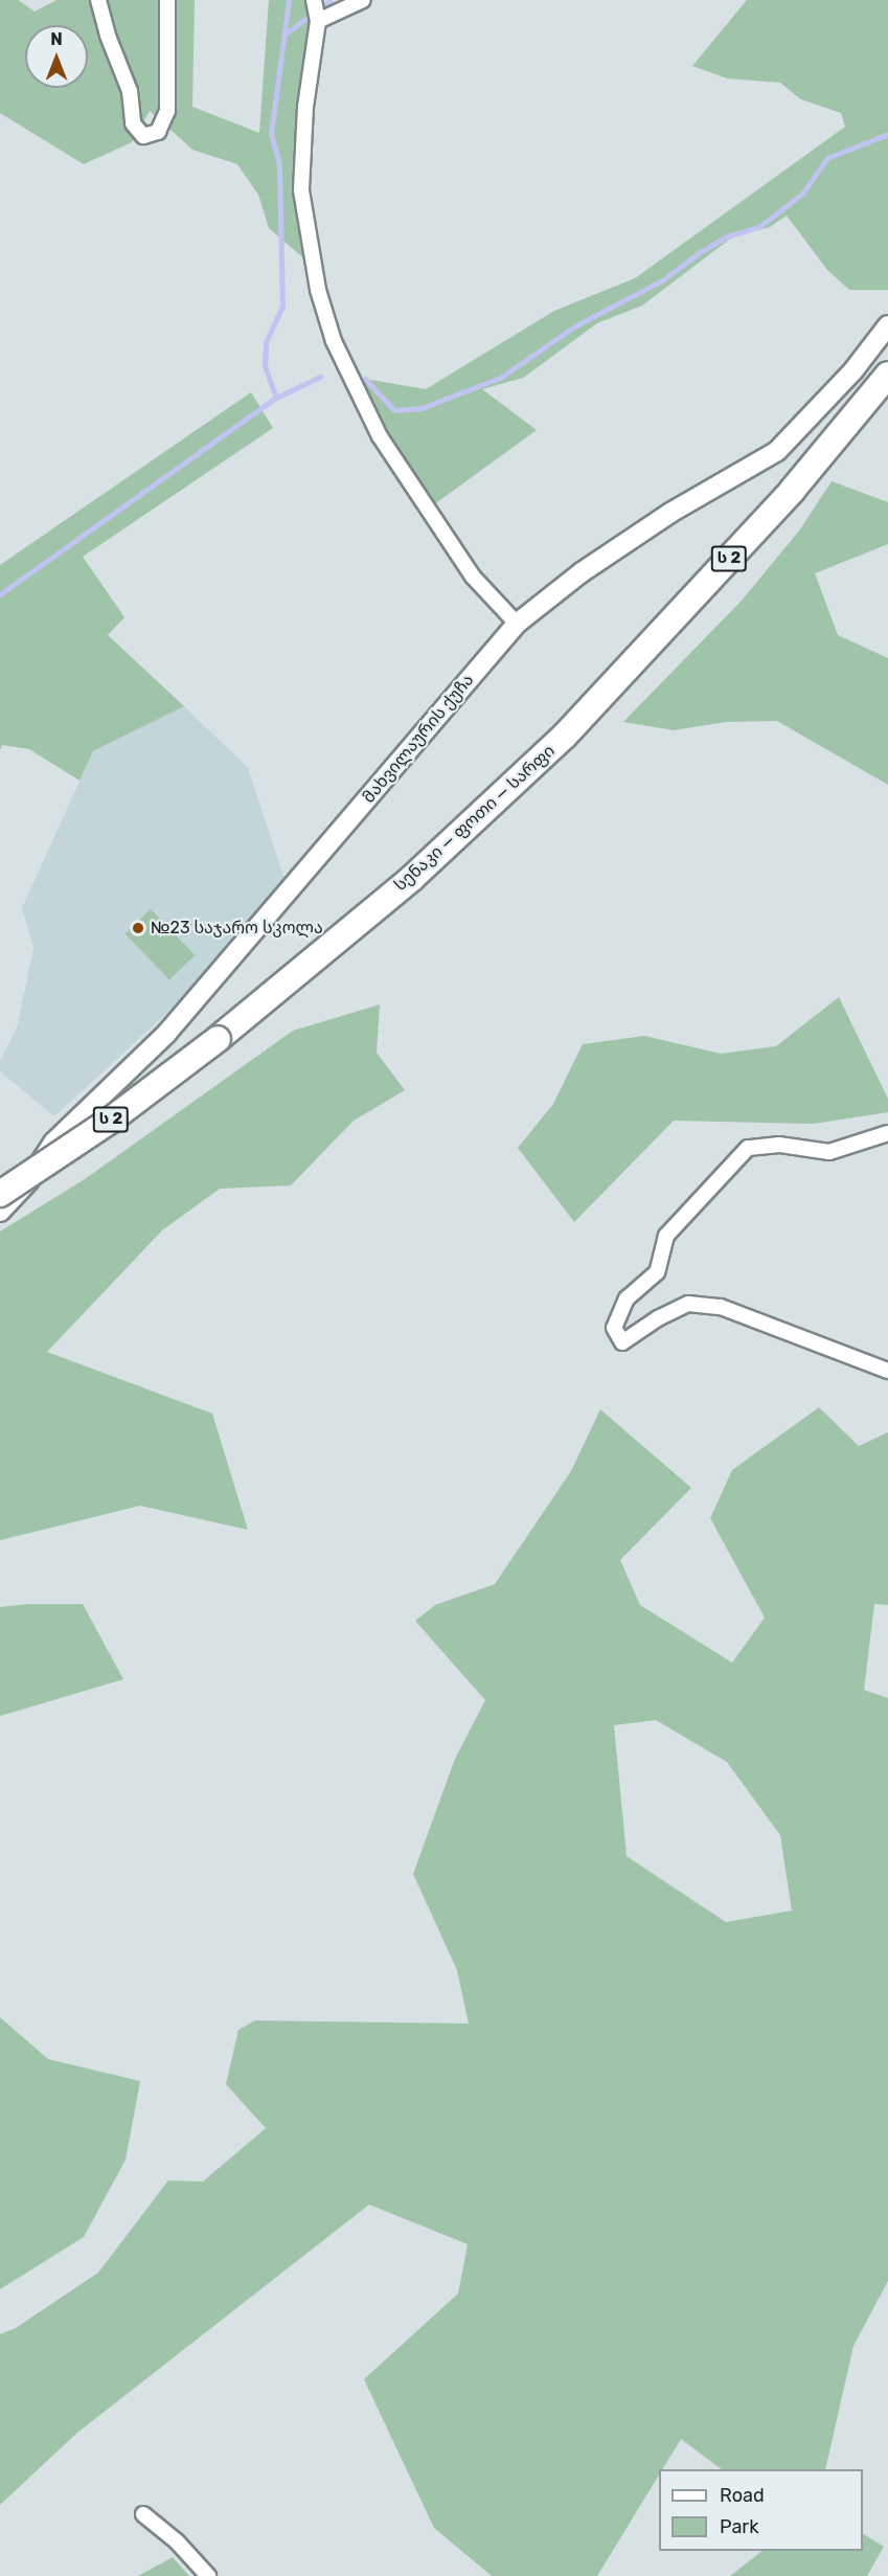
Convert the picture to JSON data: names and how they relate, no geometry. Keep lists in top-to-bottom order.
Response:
{
  "streets": {
    "highway": ["ს 2", "სენაკი — ფოთი — სარფი"],
    "street": ["მახვილაურის ქუჩა"]
  },
  "places": ["№23 საჯარო სკოლა"],
  "legend": ["Road", "Park"],
  "north": "top"
}
